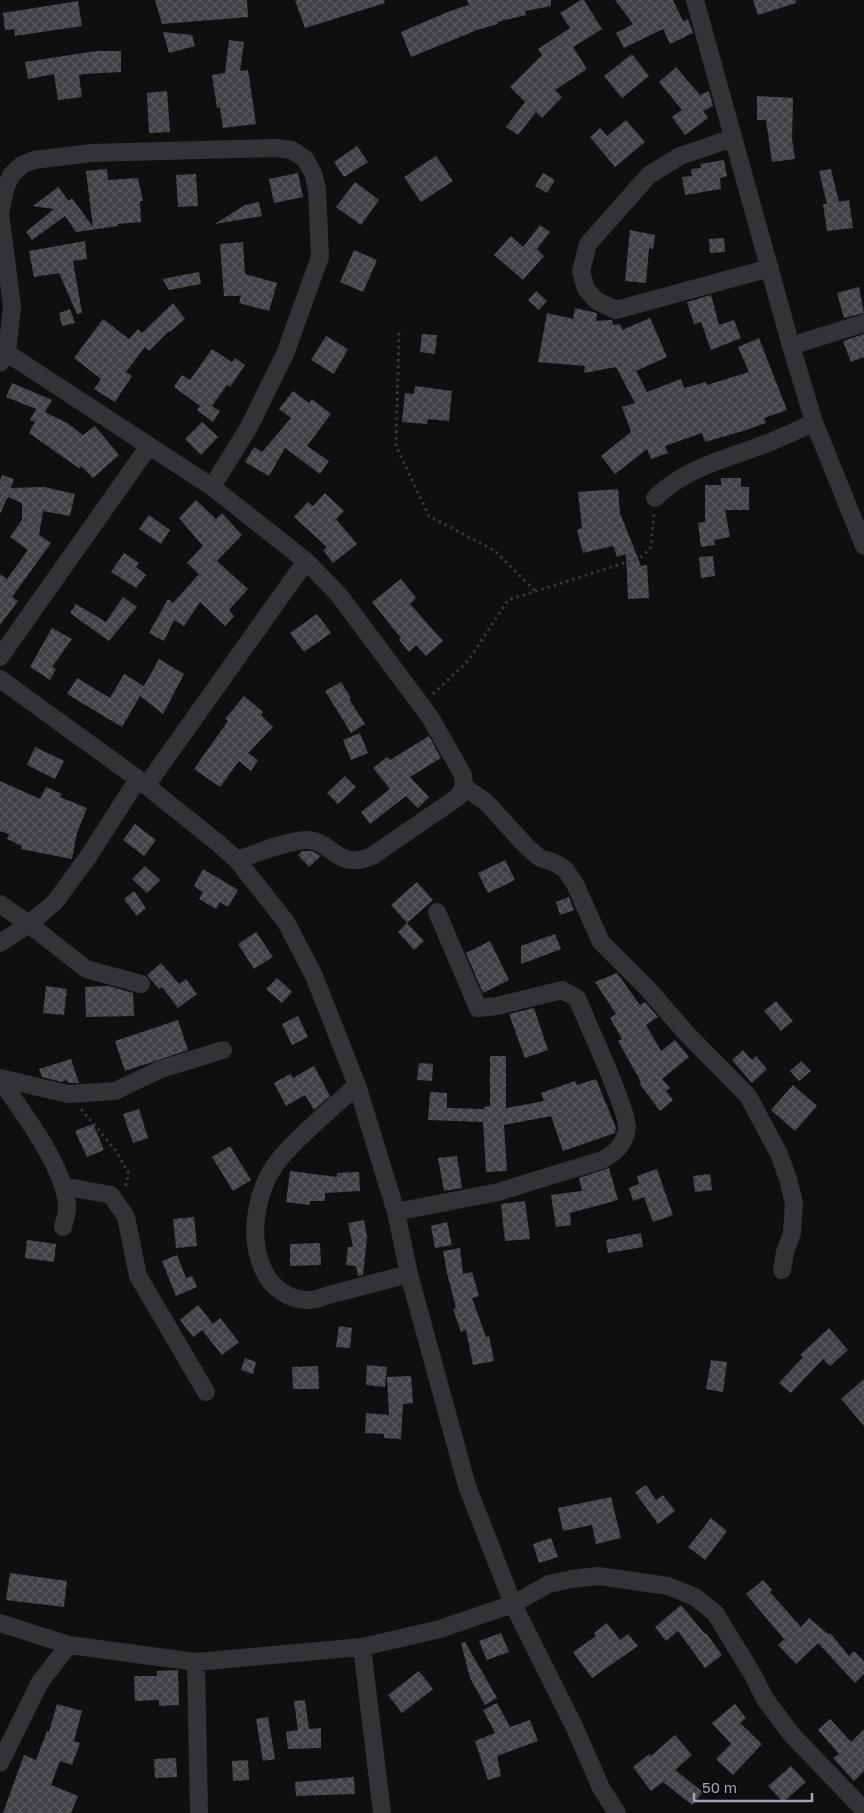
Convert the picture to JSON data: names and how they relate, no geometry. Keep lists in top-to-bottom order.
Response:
{
  "scale_bar": "50 m"
}
